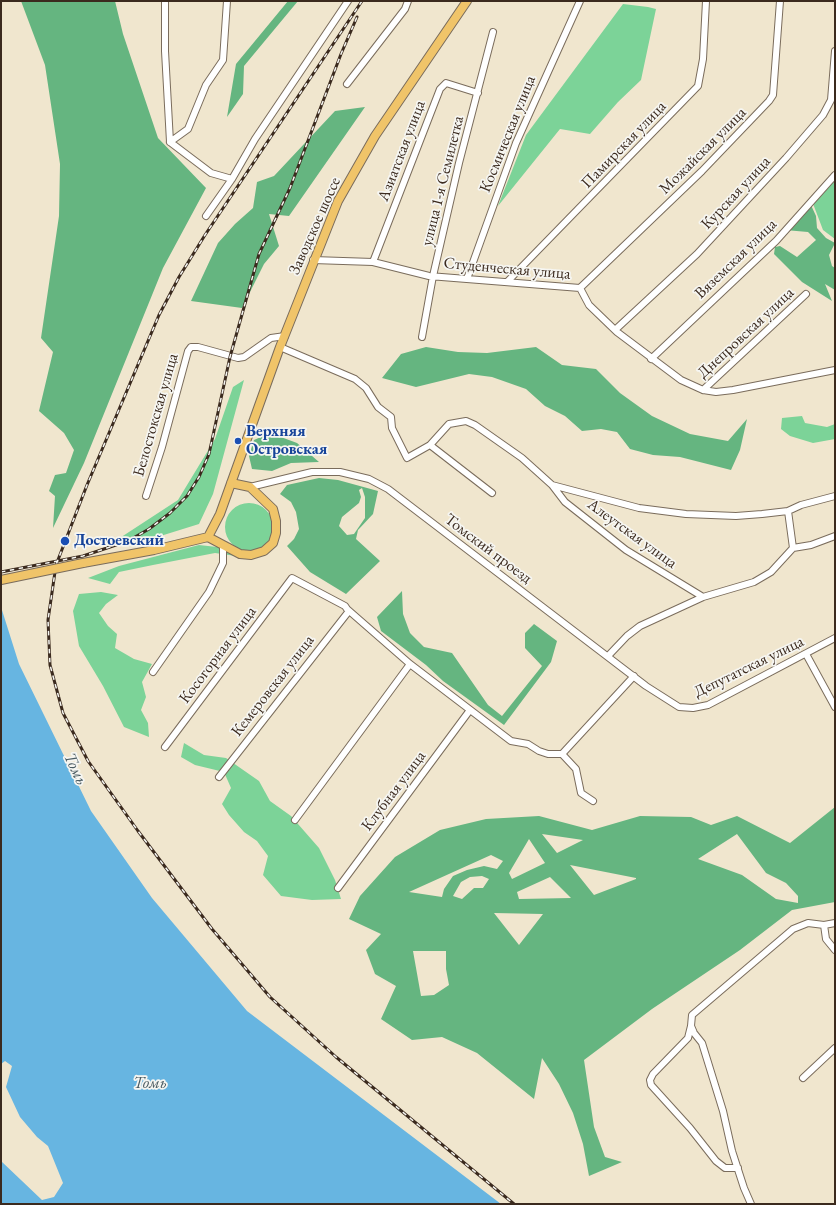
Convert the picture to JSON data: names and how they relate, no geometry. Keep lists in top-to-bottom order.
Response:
{
  "streets": {
    "main road": ["Заводское шоссе"],
    "street": [
      "Космическая улица",
      "Памирская улица",
      "Азиатская улица",
      "Можайская улица",
      "улица 1-я Семилетка",
      "Курская улица",
      "Вяземская улица",
      "Студенческая улица",
      "Днепровская улица",
      "Белостокская улица",
      "Алеутская улица",
      "Томский проезд",
      "Косогорная улица",
      "Депутатская улица",
      "Кемеровская улица",
      "Клубная улица"
    ]
  },
  "crossings": [
    ["Космическая улица", "Студенческая улица"],
    ["Памирская улица", "Студенческая улица"],
    ["Азиатская улица", "улица 1-я Семилетка"],
    ["Азиатская улица", "Студенческая улица"],
    ["Можайская улица", "Студенческая улица"],
    ["улица 1-я Семилетка", "Студенческая улица"],
    ["Заводское шоссе", "Студенческая улица"],
    ["Заводское шоссе", "Белостокская улица"],
    ["Заводское шоссе", "Алеутская улица"],
    ["Заводское шоссе", "Томский проезд"],
    ["Томский проезд", "Депутатская улица"],
    ["Косогорная улица", "Кемеровская улица"]
  ],
  "water": ["Томь"],
  "places": ["Верхняя Островская", "Достоевский"]
}
